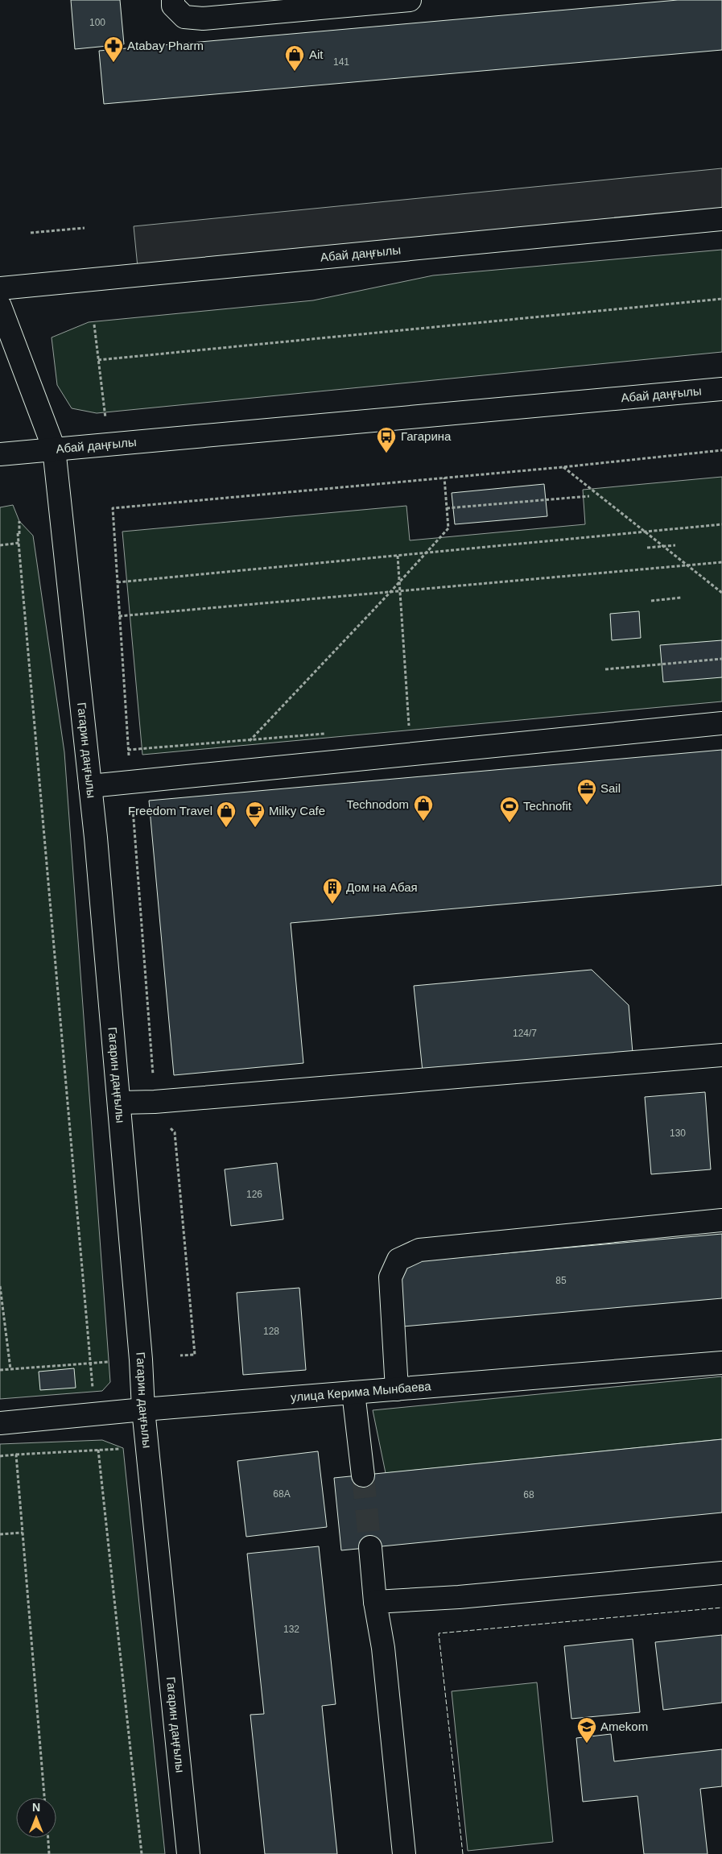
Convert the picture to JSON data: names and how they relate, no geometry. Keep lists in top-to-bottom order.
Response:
{
  "streets": {
    "street": ["Абай даңғылы", "Гагарин даңғылы", "улица Керима Мынбаева"]
  },
  "crossings": [
    ["Абай даңғылы", "Гагарин даңғылы"],
    ["Гагарин даңғылы", "улица Керима Мынбаева"]
  ],
  "places": {
    "pharmacy": ["Atabay Pharm"],
    "shop": ["Ait", "Technodom", "Freedom Travel"],
    "bus stop": ["Гагарина"],
    "office": ["Sail"],
    "sports": ["Technofit"],
    "cafe": ["Milky Cafe"],
    "building": ["Дом на Абая"],
    "school or university": ["Amekom"]
  },
  "house_numbers": [
    "100",
    "141",
    "124/7",
    "130",
    "126",
    "85",
    "128",
    "68А",
    "68",
    "132"
  ],
  "north": "top"
}
